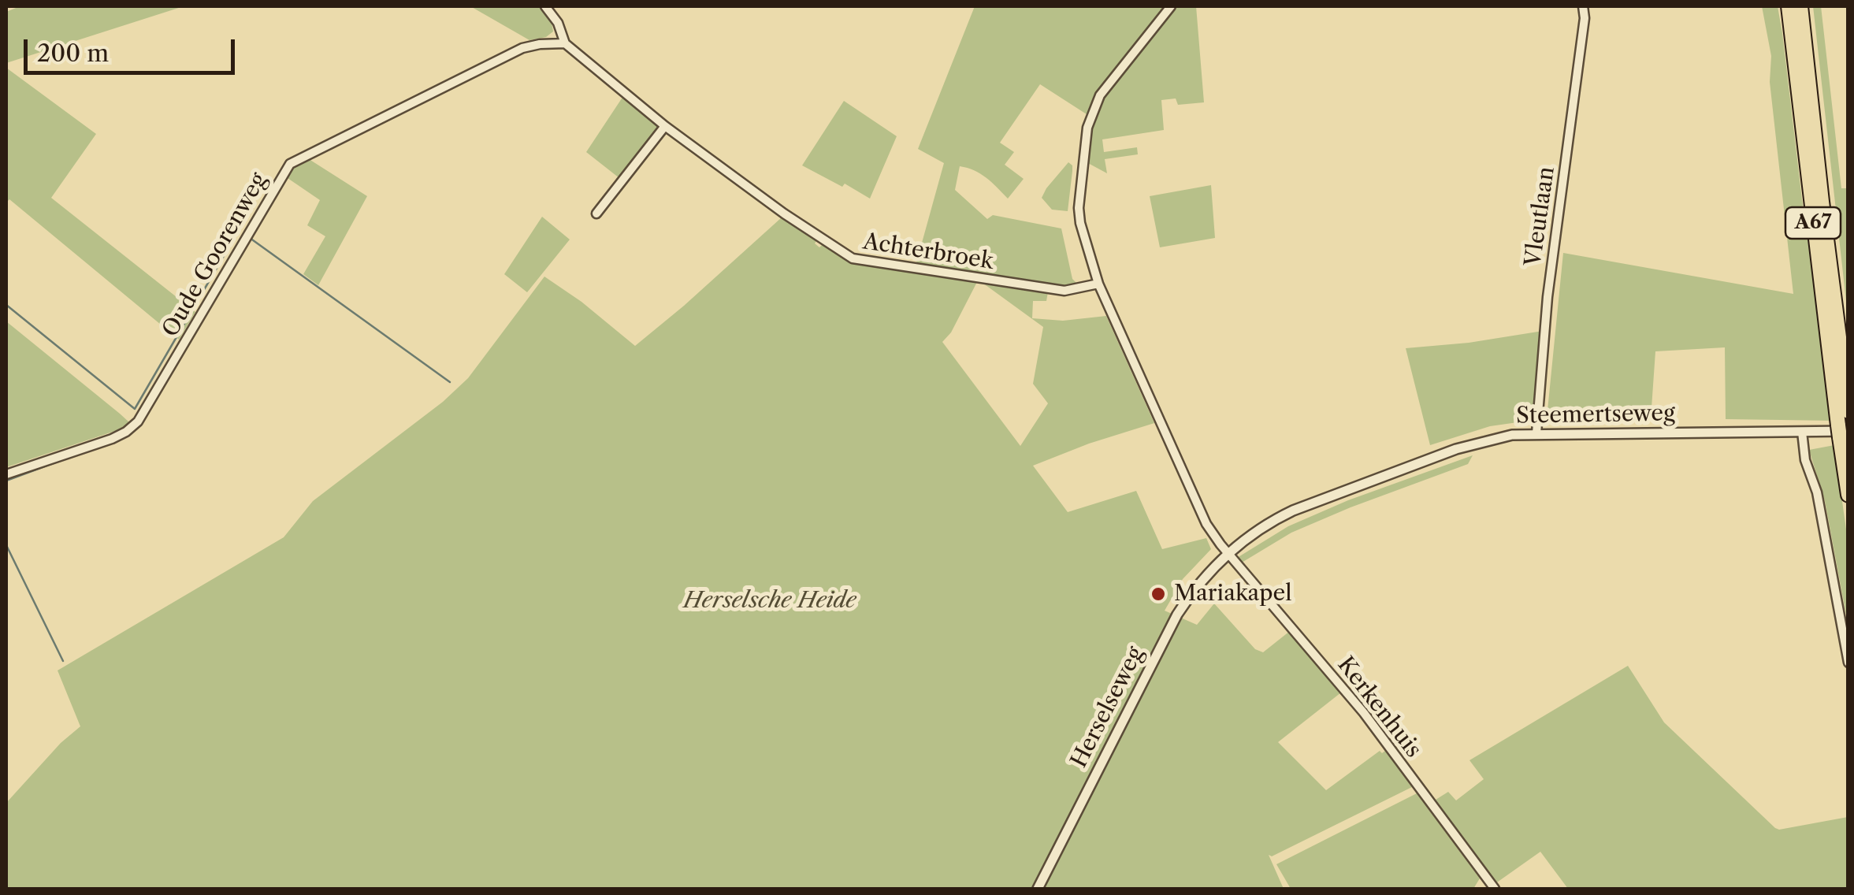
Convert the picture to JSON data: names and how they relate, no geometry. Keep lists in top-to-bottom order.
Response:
{
  "streets": {
    "highway": ["A67"],
    "street": [
      "Vleutlaan",
      "Achterbroek",
      "Oude Goorenweg",
      "Steemertseweg",
      "Herselseweg",
      "Kerkenhuis"
    ]
  },
  "crossings": [
    ["Vleutlaan", "Steemertseweg"],
    ["A67", "Steemertseweg"],
    ["Achterbroek", "Oude Goorenweg"],
    ["Steemertseweg", "Herselseweg"],
    ["Steemertseweg", "Kerkenhuis"],
    ["Herselseweg", "Kerkenhuis"]
  ],
  "parks": ["Herselsche Heide"],
  "places": ["Mariakapel"],
  "scale_bar": "200 m"
}
